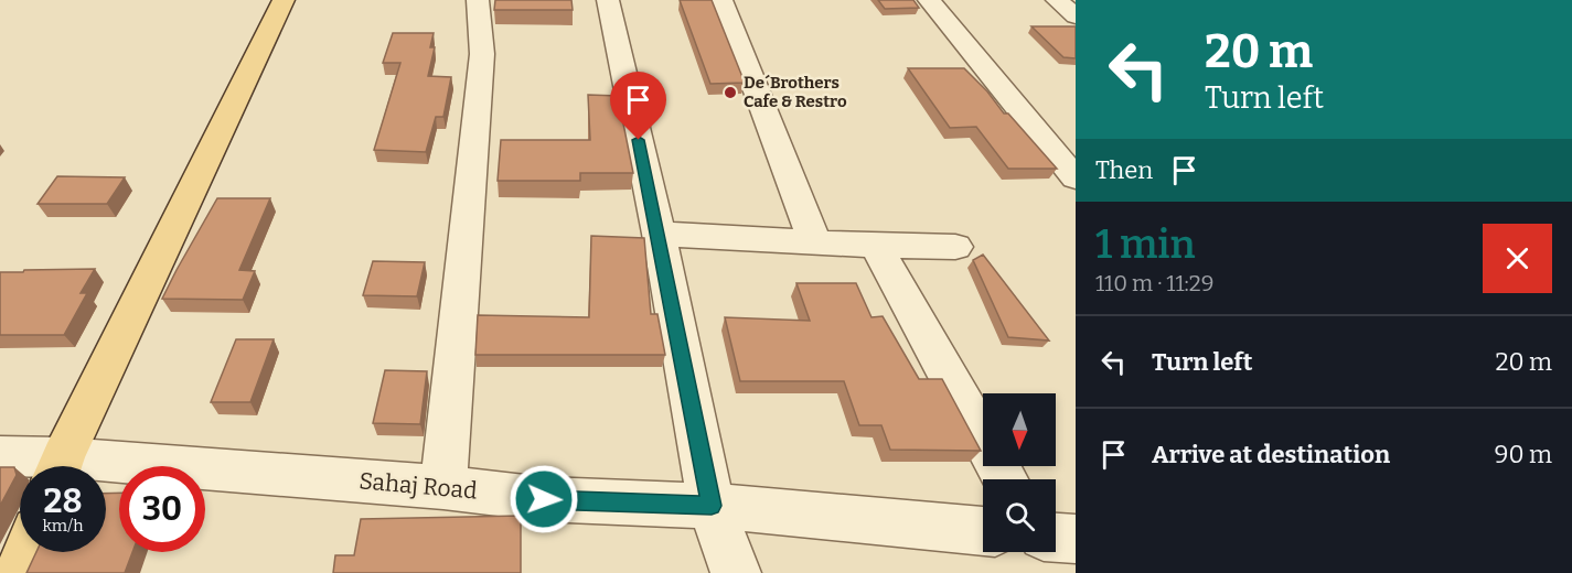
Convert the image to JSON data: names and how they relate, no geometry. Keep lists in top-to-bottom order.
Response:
{
  "streets": {
    "street": ["Sahaj Road"]
  },
  "places": ["De´Brothers Cafe & Restro"],
  "north": "bottom",
  "page": {
    "turn": ["20 m", "Turn left"],
    "then": "Then",
    "heading": ["1 min", "110 m · 11:29"],
    "list": [
      {
        "name": "Turn left",
        "value": "20 m"
      },
      {
        "name": "Arrive at destination",
        "value": "90 m"
      }
    ],
    "speed": "28 km/h",
    "limit": "30"
  }
}
